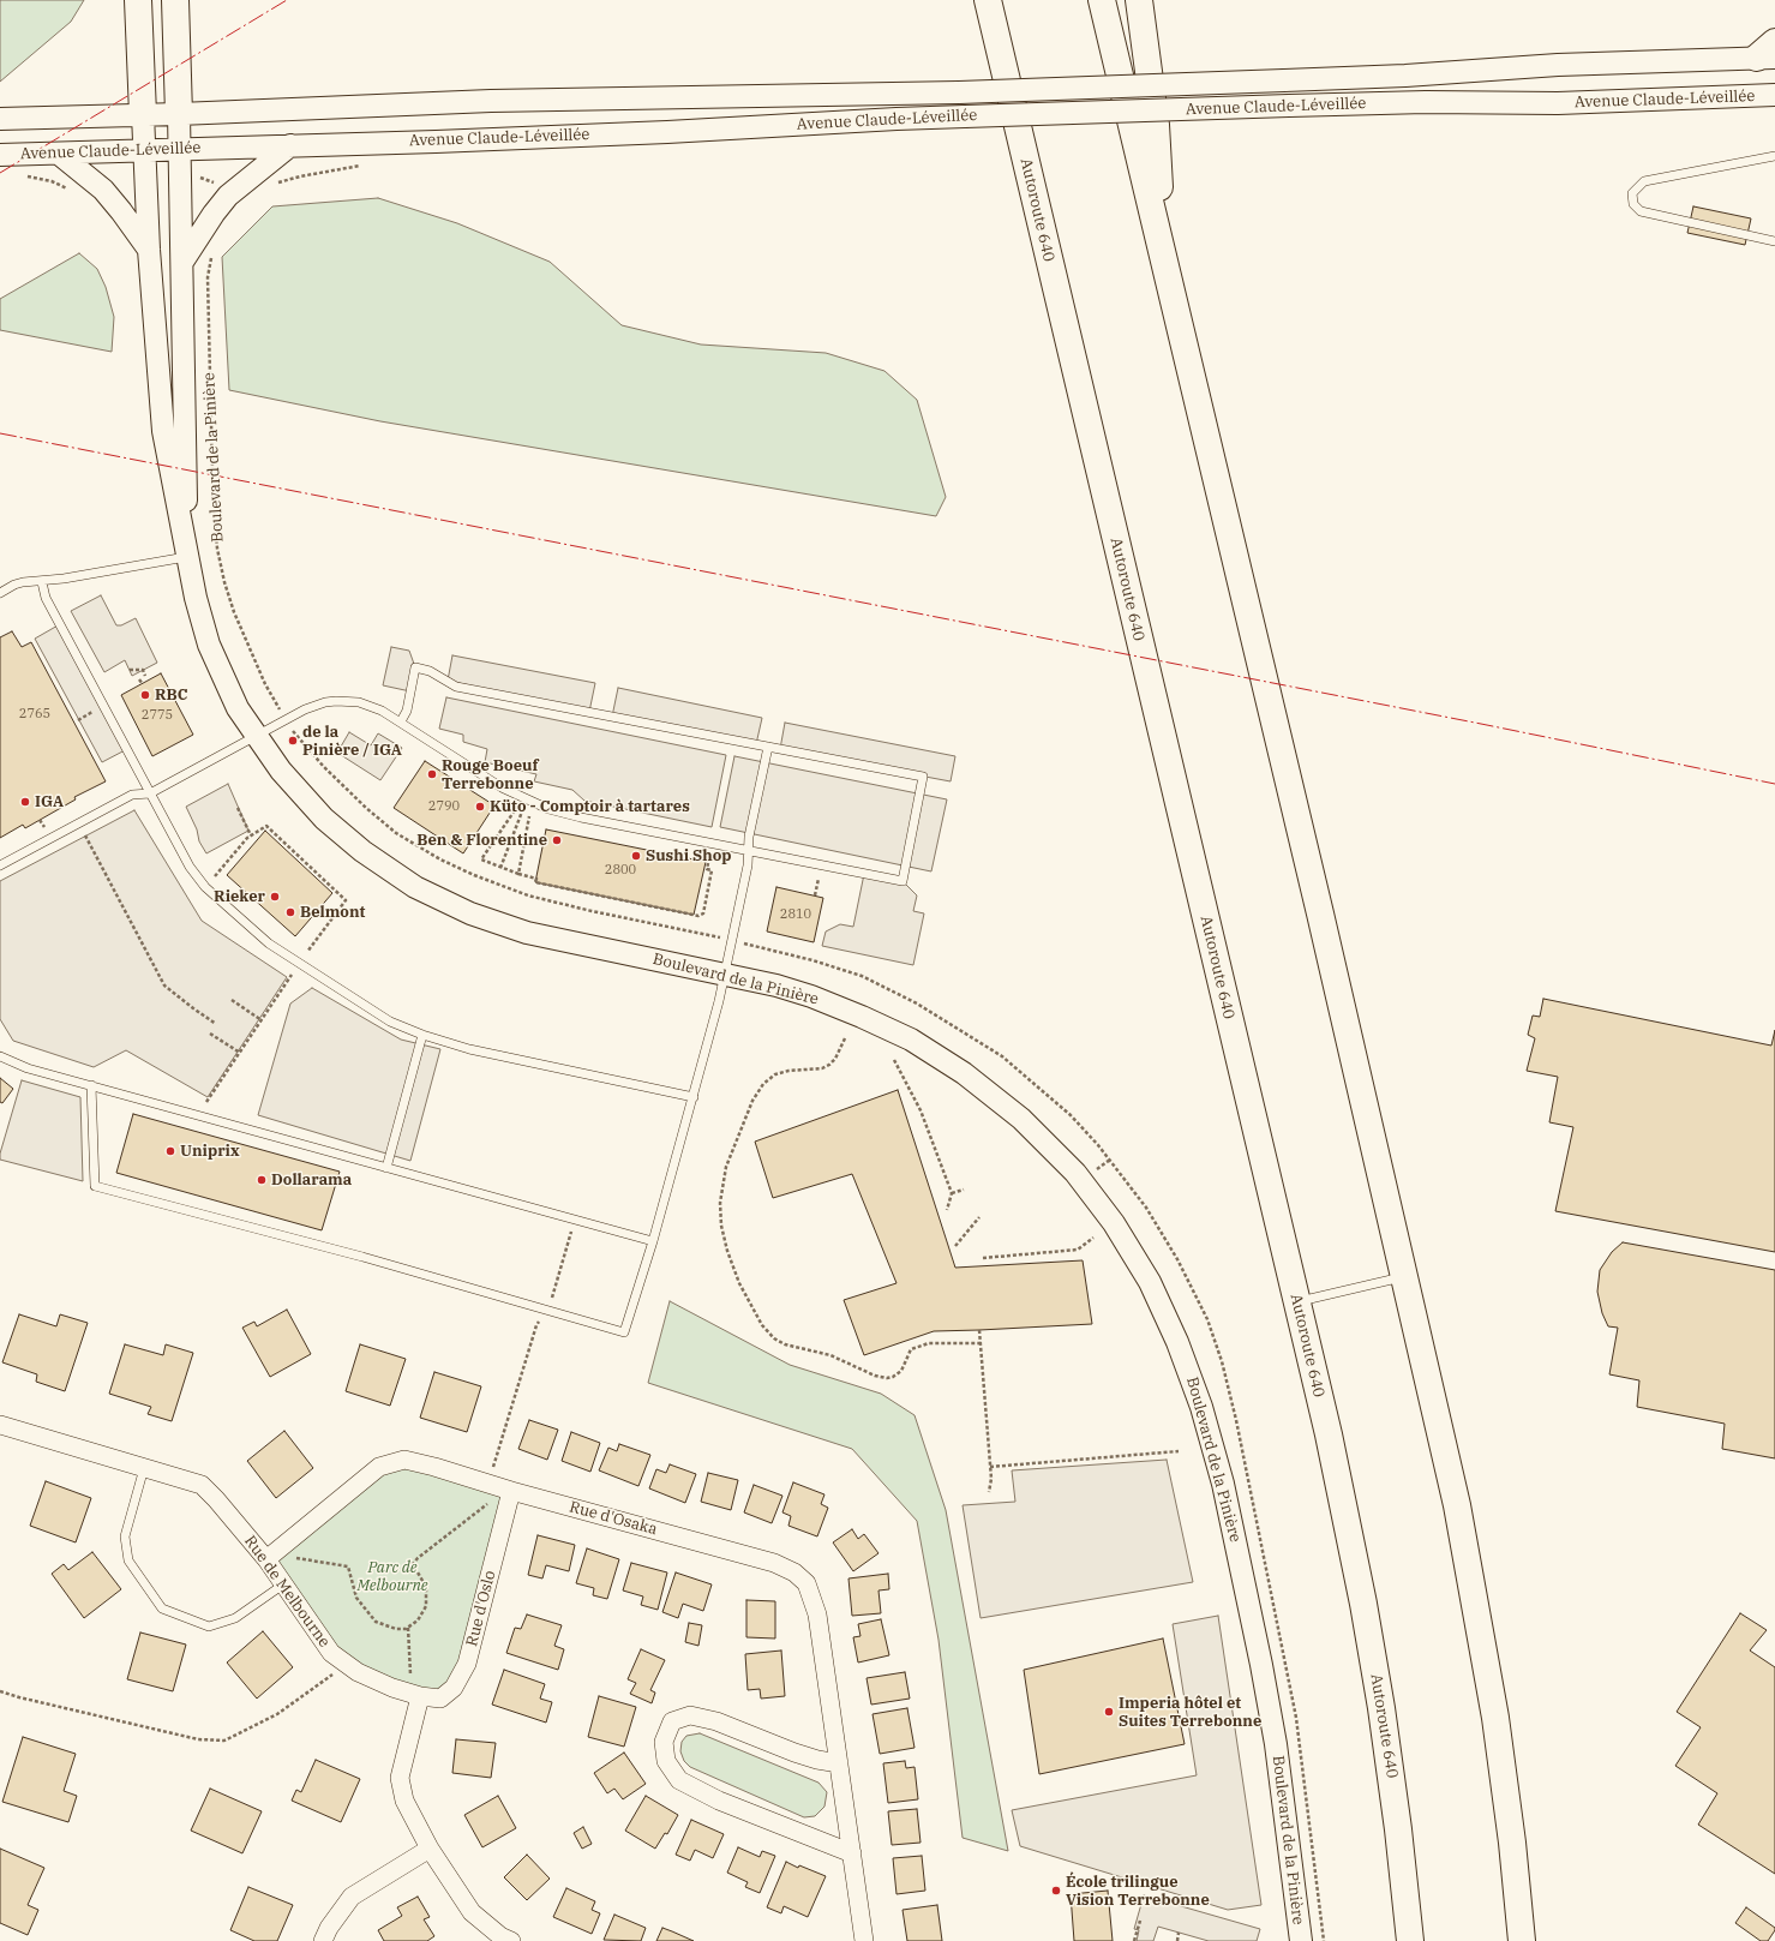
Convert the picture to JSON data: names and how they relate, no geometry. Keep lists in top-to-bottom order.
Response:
{
  "streets": {
    "highway": ["Autoroute 640"],
    "street": [
      "Avenue Claude-Léveillée",
      "Boulevard de la Pinière",
      "Rue d'Osaka",
      "Rue de Melbourne",
      "Rue d'Oslo"
    ]
  },
  "crossings": [
    ["Avenue Claude-Léveillée", "Boulevard de la Pinière"],
    ["Rue d'Osaka", "Rue de Melbourne"],
    ["Rue d'Osaka", "Rue d'Oslo"],
    ["Rue de Melbourne", "Rue d'Oslo"]
  ],
  "parks": ["Parc de Melbourne"],
  "places": [
    "RBC",
    "de la Pinière / IGA",
    "Rouge Boeuf Terrebonne",
    "IGA",
    "Küto - Comptoir à tartares",
    "Ben & Florentine",
    "Sushi Shop",
    "Rieker",
    "Belmont",
    "Uniprix",
    "Dollarama",
    "Imperia hôtel et Suites Terrebonne",
    "École trilingue Vision Terrebonne"
  ],
  "house_numbers": [
    "2765",
    "2775",
    "2790",
    "2800",
    "2810"
  ]
}
